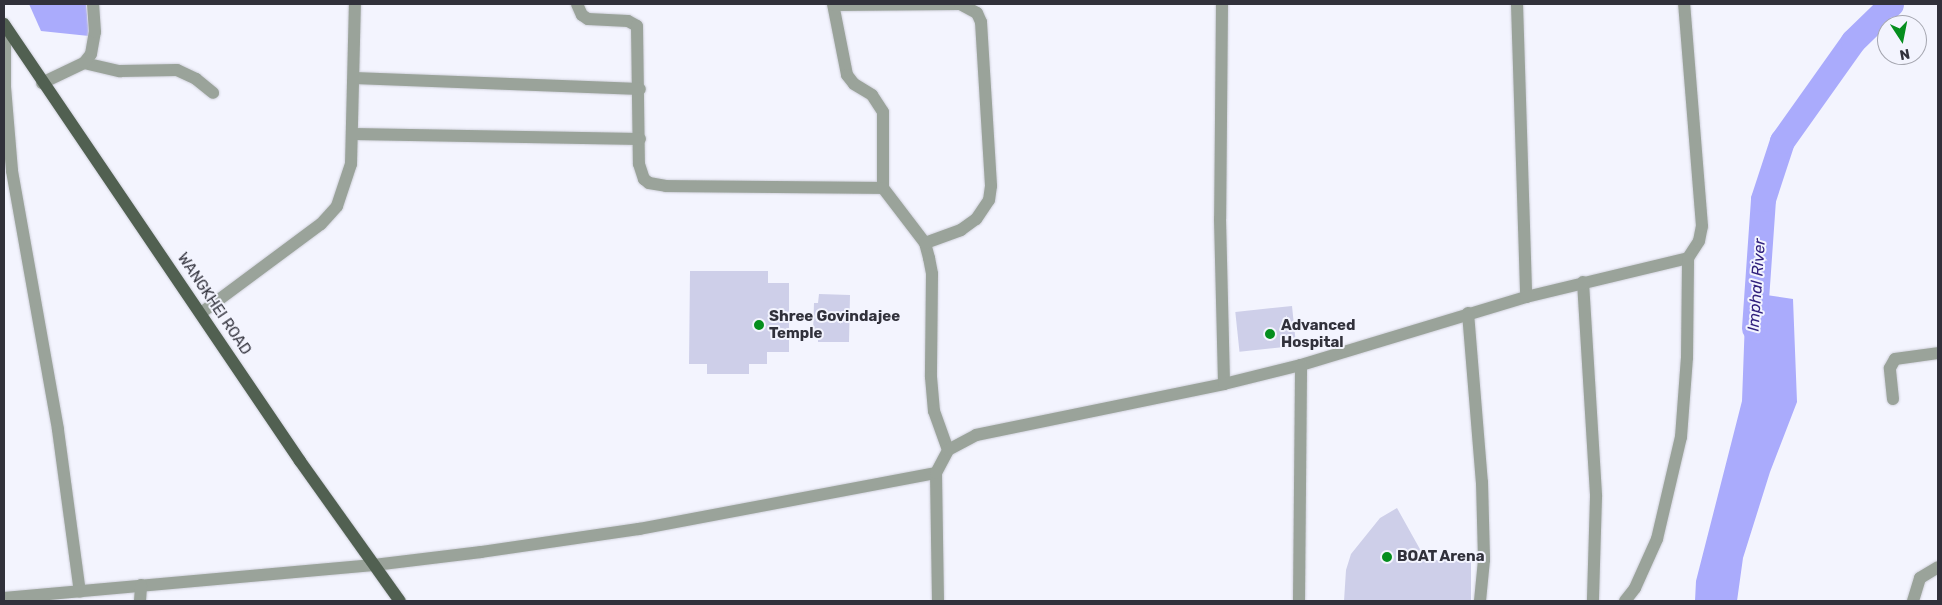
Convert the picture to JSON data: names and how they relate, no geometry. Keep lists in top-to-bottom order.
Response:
{
  "streets": {
    "main road": ["WANGKHEI ROAD"]
  },
  "water": ["Imphal River"],
  "places": ["Shree Govindajee Temple", "Advanced Hospital", "BOAT Arena"],
  "north": "bottom"
}
